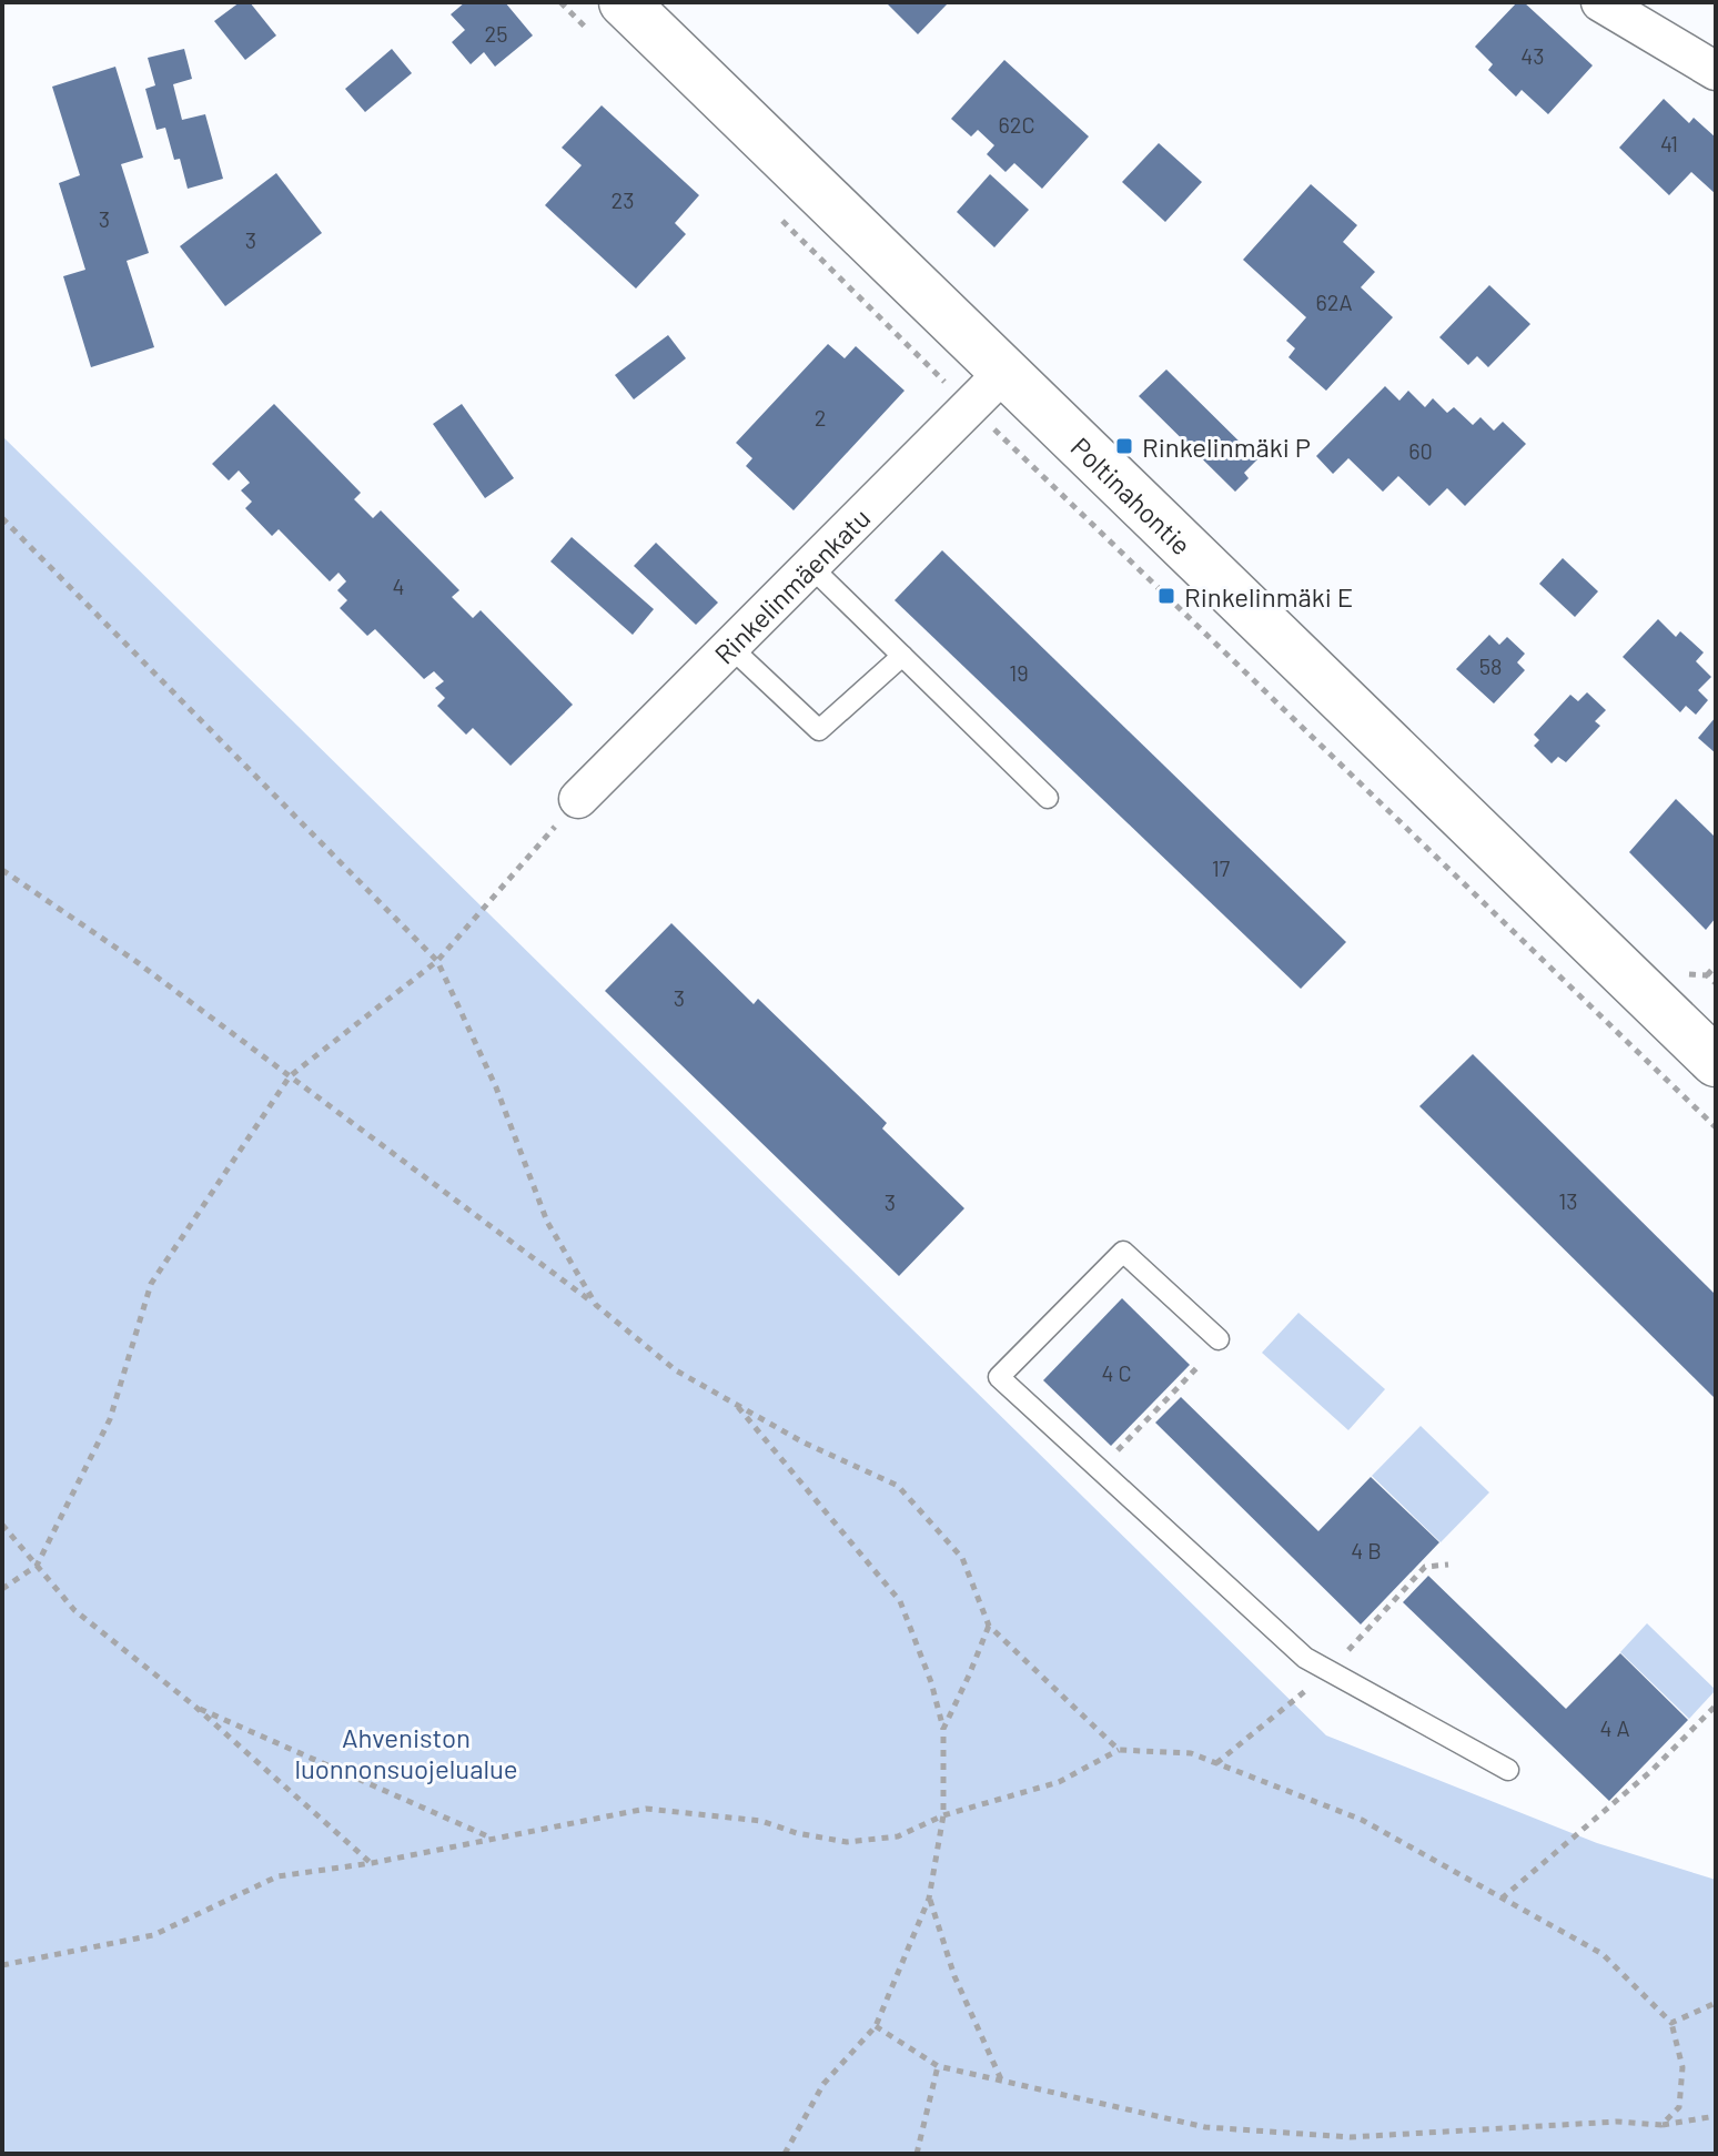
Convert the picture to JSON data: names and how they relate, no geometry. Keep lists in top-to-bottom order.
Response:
{
  "streets": {
    "street": ["Poltinahontie", "Rinkelinmäenkatu"]
  },
  "crossings": [
    ["Poltinahontie", "Rinkelinmäenkatu"]
  ],
  "parks": ["Ahveniston luonnonsuojelualue"],
  "places": {
    "transit": ["Rinkelinmäki P", "Rinkelinmäki E"]
  },
  "house_numbers": [
    "25",
    "43",
    "62C",
    "41",
    "23",
    "3",
    "3",
    "62A",
    "2",
    "60",
    "4",
    "58",
    "19",
    "17",
    "3",
    "13",
    "3",
    "4 C",
    "4 B",
    "4 A"
  ]
}
